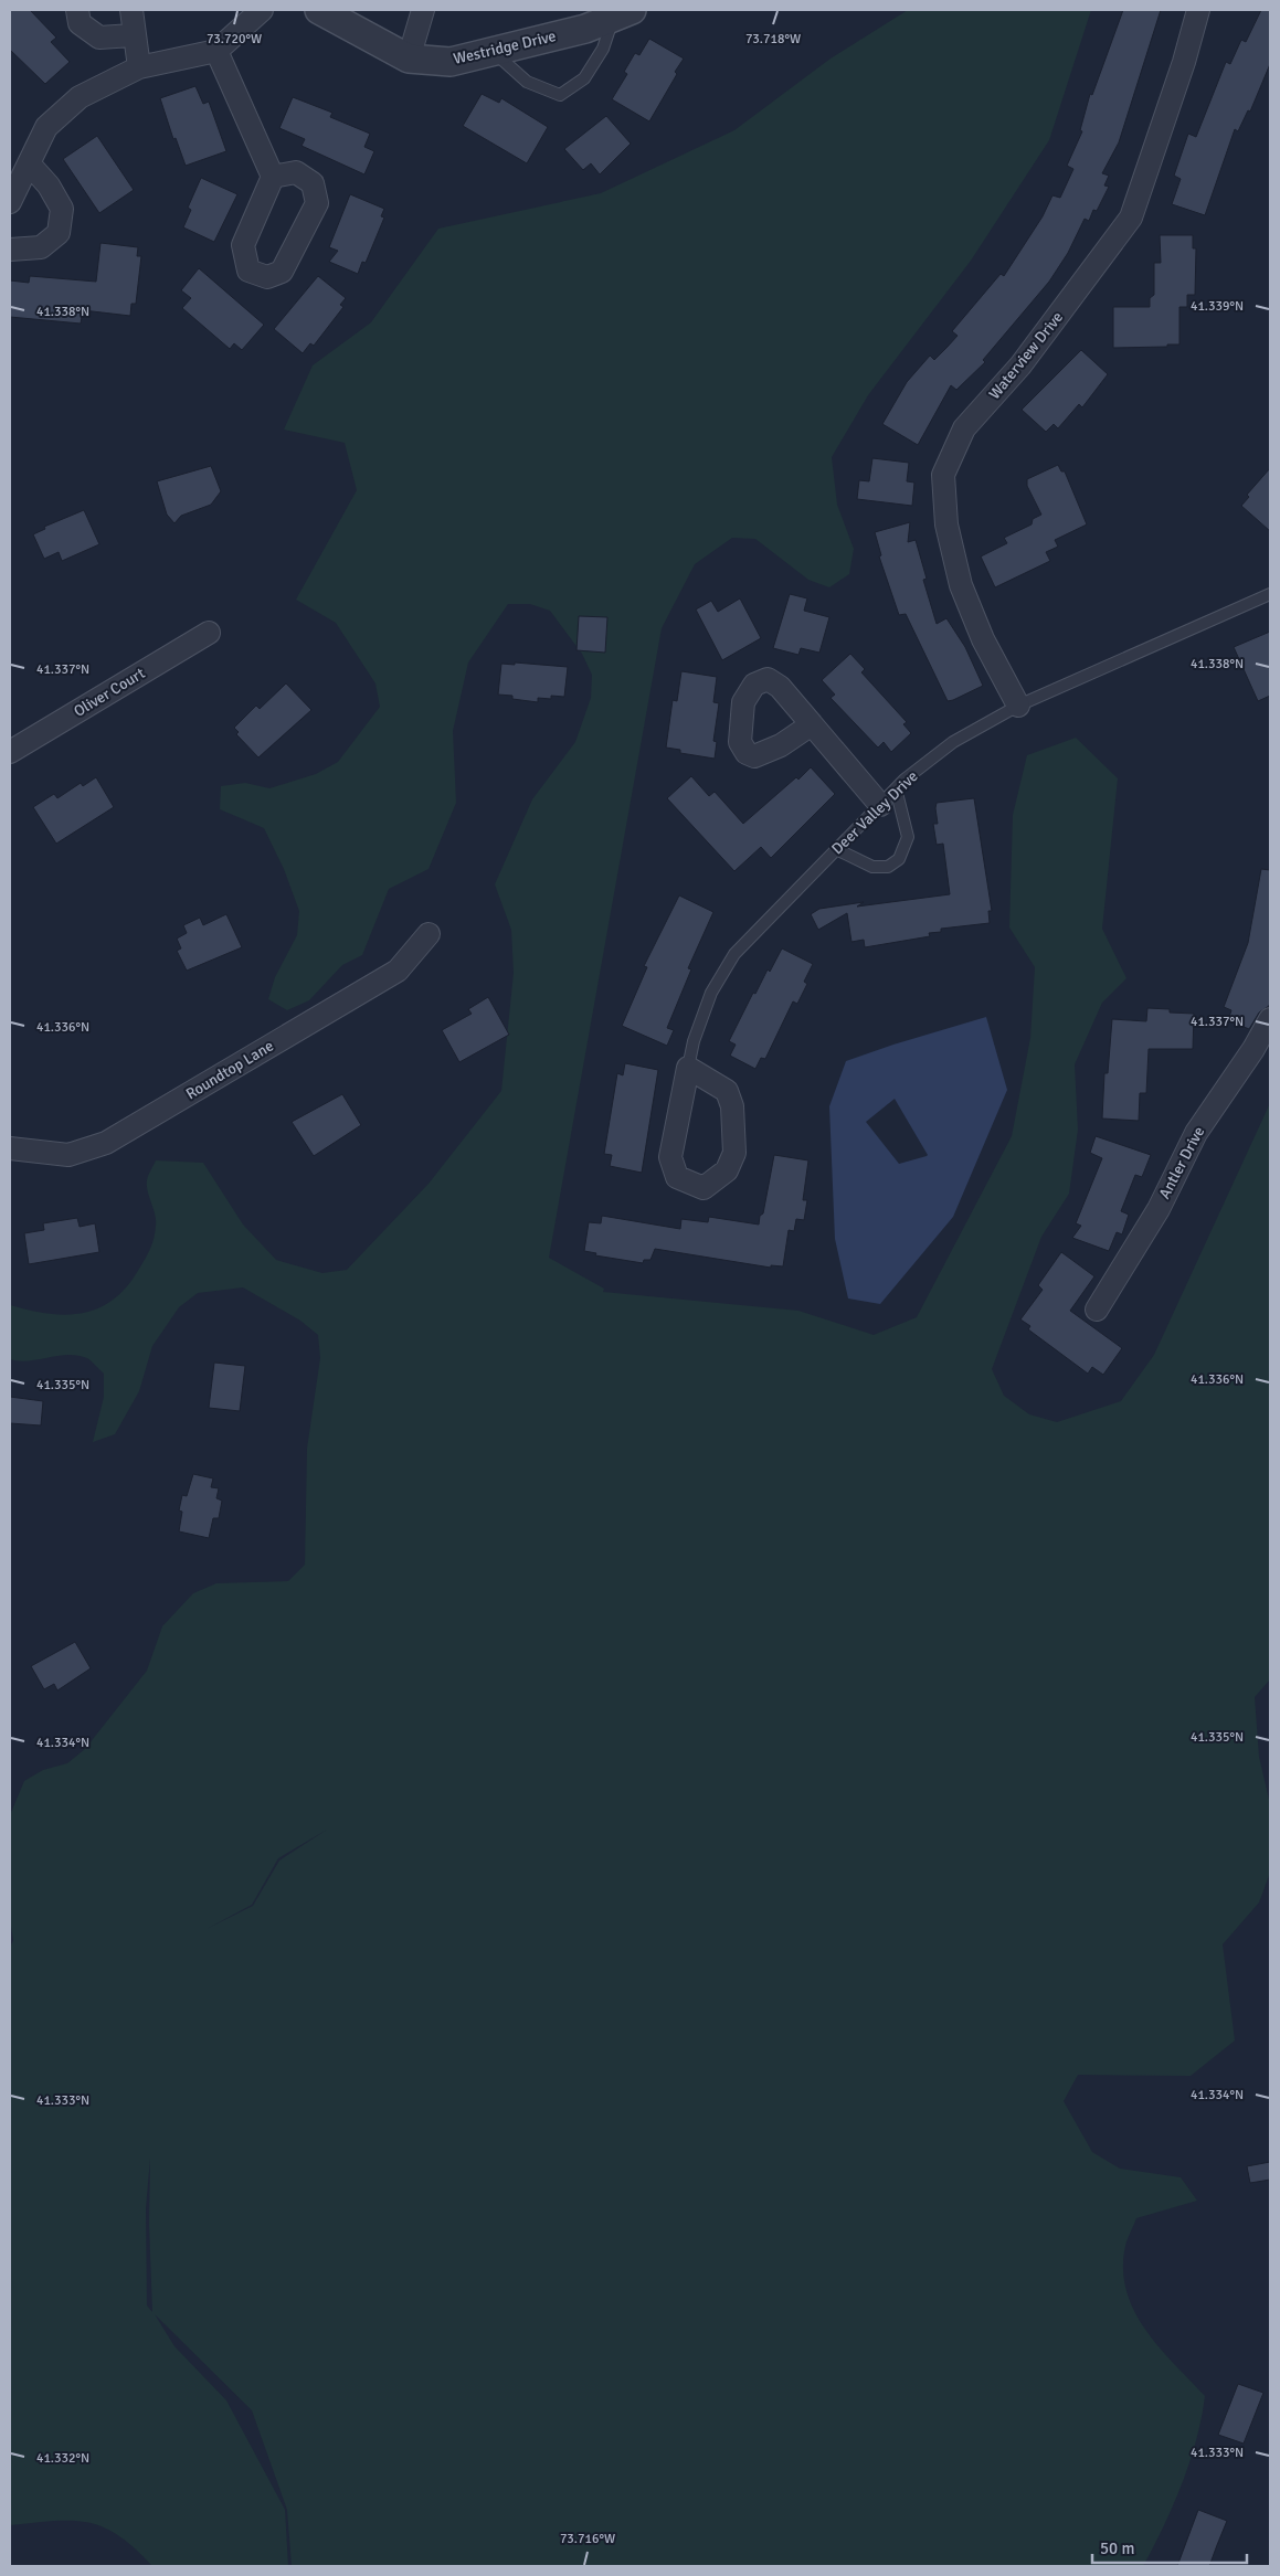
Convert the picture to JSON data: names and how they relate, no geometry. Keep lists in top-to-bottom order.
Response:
{
  "streets": {
    "street": [
      "Westridge Drive",
      "Waterview Drive",
      "Oliver Court",
      "Deer Valley Drive",
      "Roundtop Lane",
      "Antler Drive"
    ]
  },
  "crossings": [
    ["Waterview Drive", "Deer Valley Drive"]
  ],
  "scale_bar": "50 m",
  "coordinates": [
    "73.720°W",
    "73.718°W",
    "41.339°N",
    "41.338°N",
    "41.337°N",
    "41.336°N",
    "41.335°N",
    "41.334°N",
    "41.333°N",
    "41.332°N",
    "73.716°W"
  ]
}
